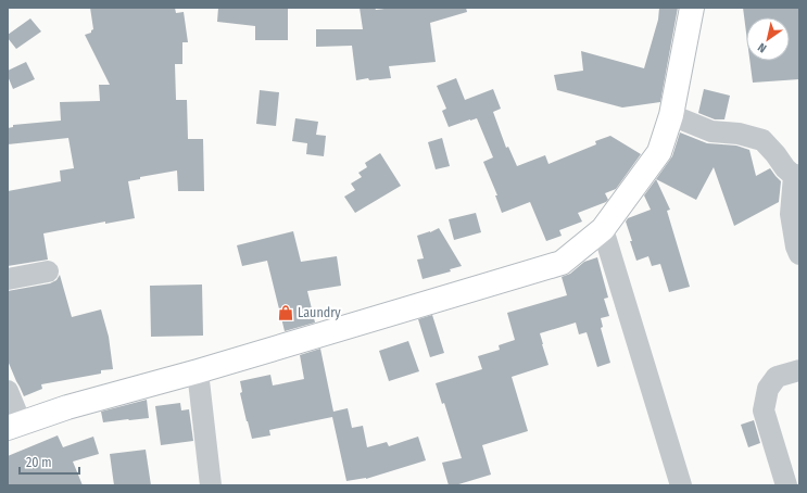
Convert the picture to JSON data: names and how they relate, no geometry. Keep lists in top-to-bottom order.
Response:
{
  "places": {
    "shop": ["Laundry"]
  },
  "scale_bar": "20 m",
  "north": "bottom left"
}
